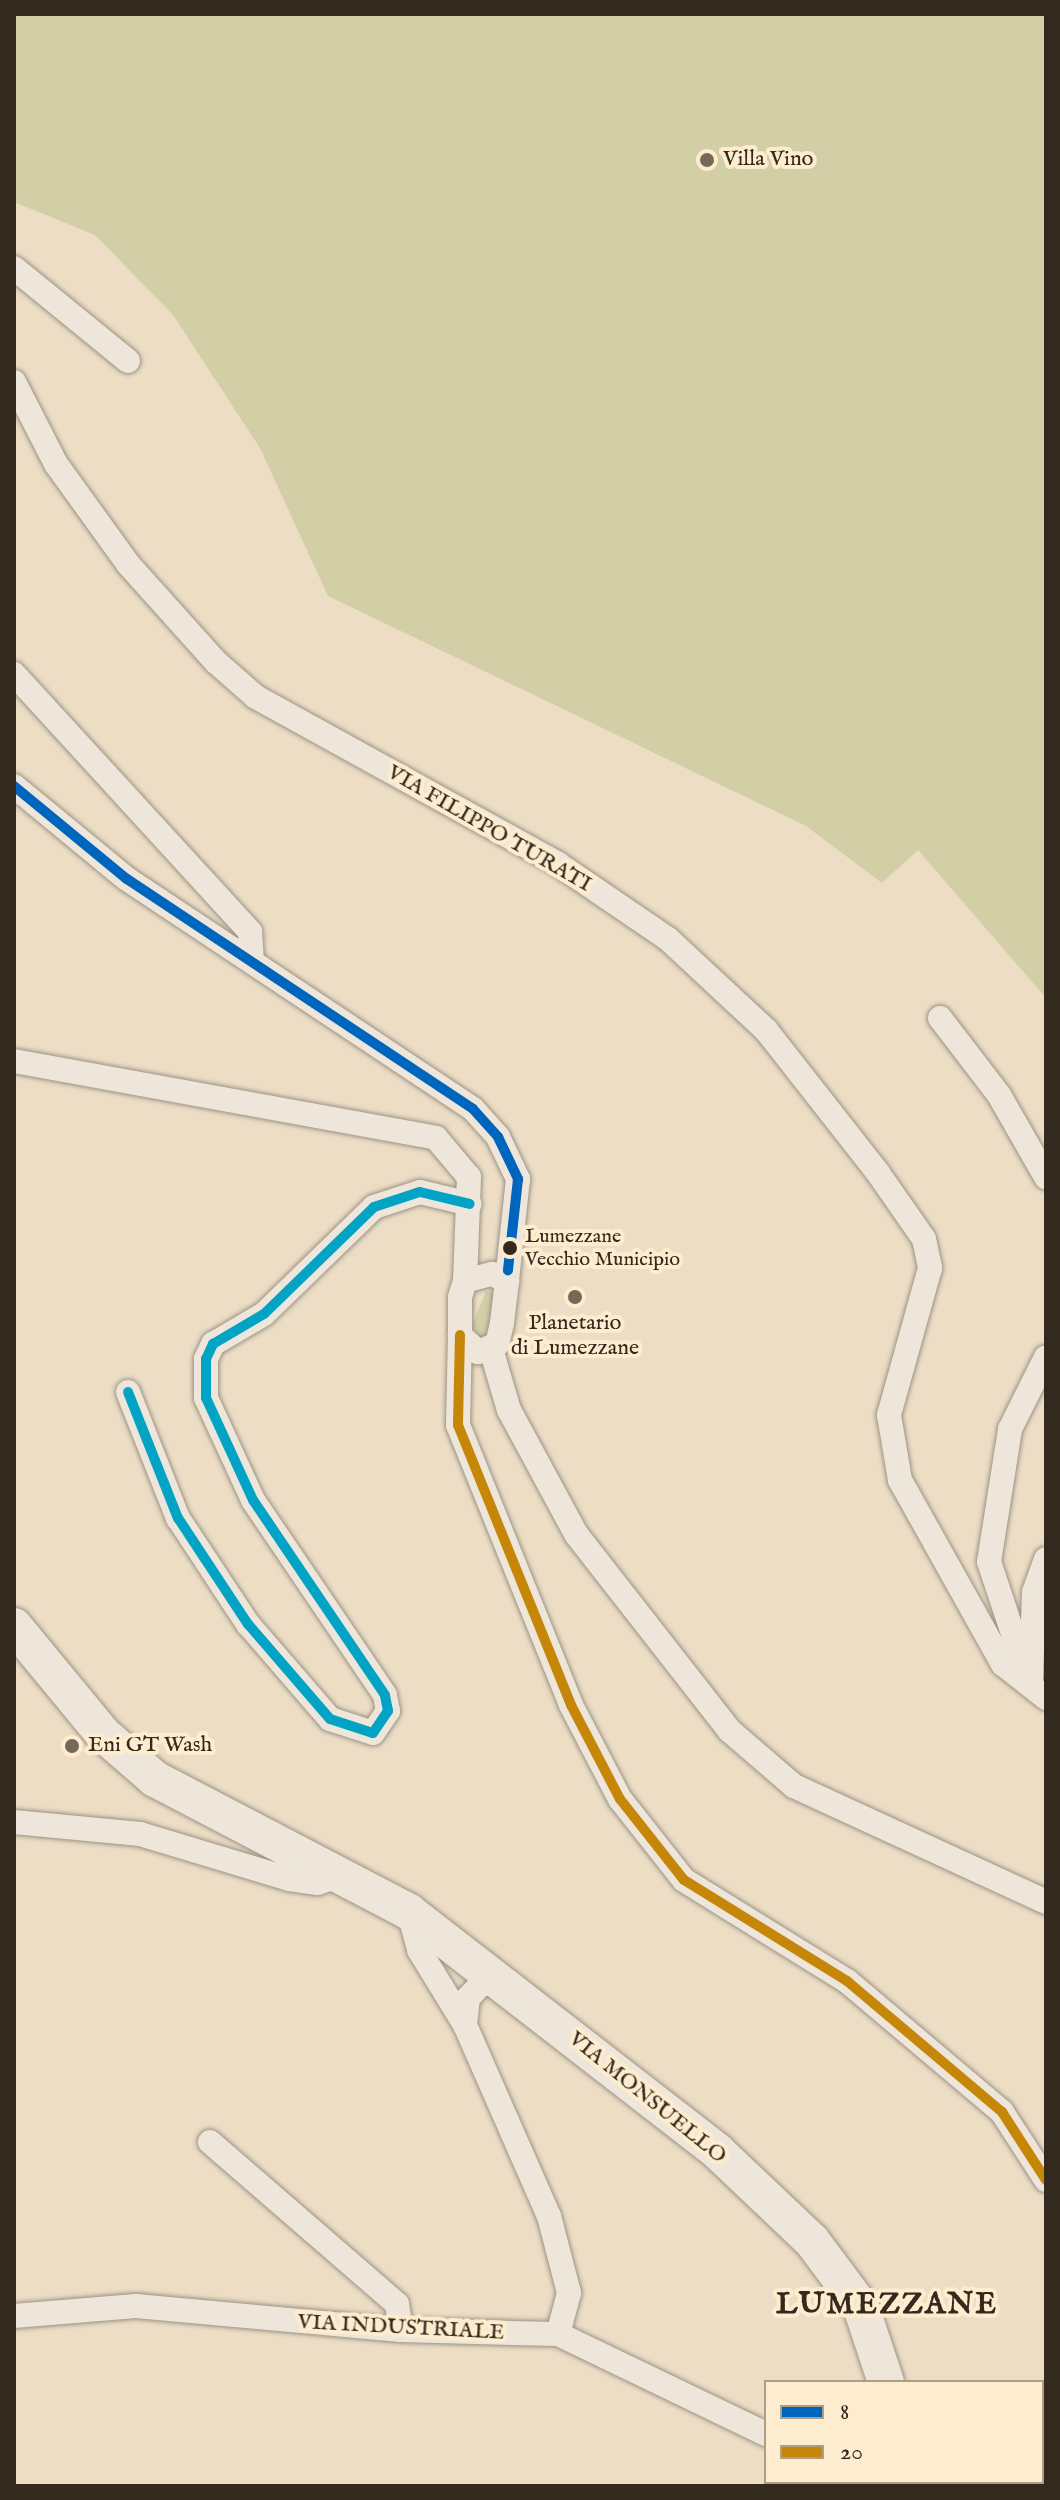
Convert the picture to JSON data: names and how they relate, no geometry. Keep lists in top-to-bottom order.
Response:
{
  "streets": {
    "main road": ["VIA MONSUELLO"],
    "street": ["VIA FILIPPO TURATI", "VIA INDUSTRIALE"]
  },
  "districts": ["LUMEZZANE"],
  "places": [
    "Villa Vino",
    "Lumezzane Vecchio Municipio",
    "Planetario di Lumezzane",
    "Eni GT Wash"
  ],
  "lines": ["transit line 8", "transit line 20"],
  "legend": ["8", "20"]
}
